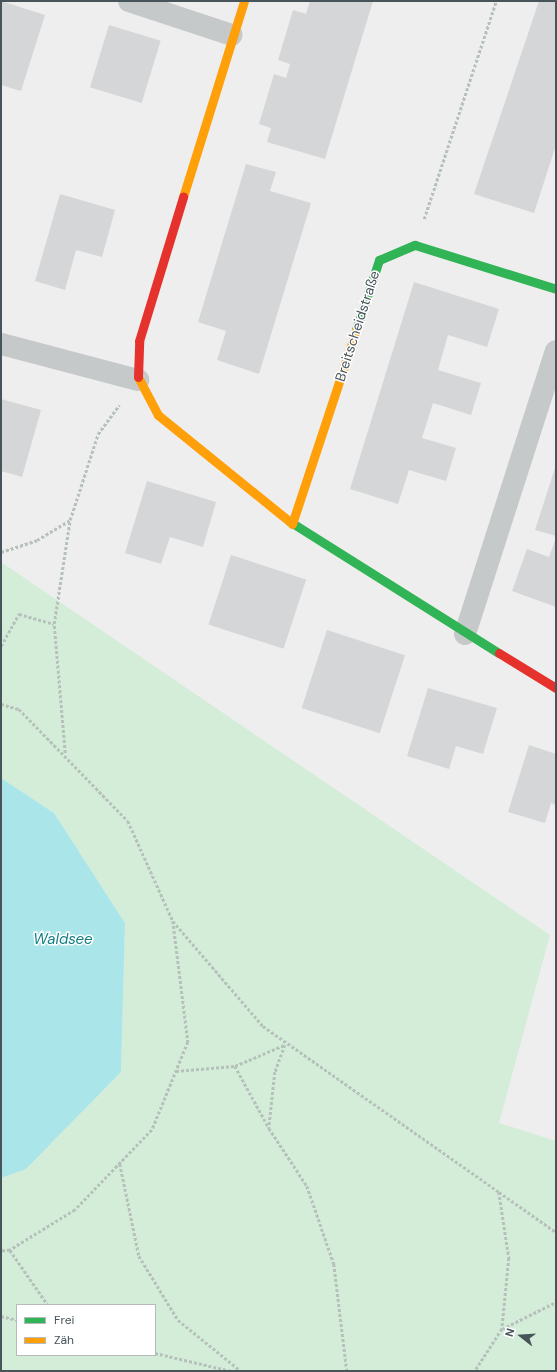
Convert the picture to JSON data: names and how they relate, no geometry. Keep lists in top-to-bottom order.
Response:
{
  "streets": {
    "street": ["Breitscheidstraße"]
  },
  "water": ["Waldsee"],
  "legend": ["Frei", "Zäh"],
  "north": "left"
}
